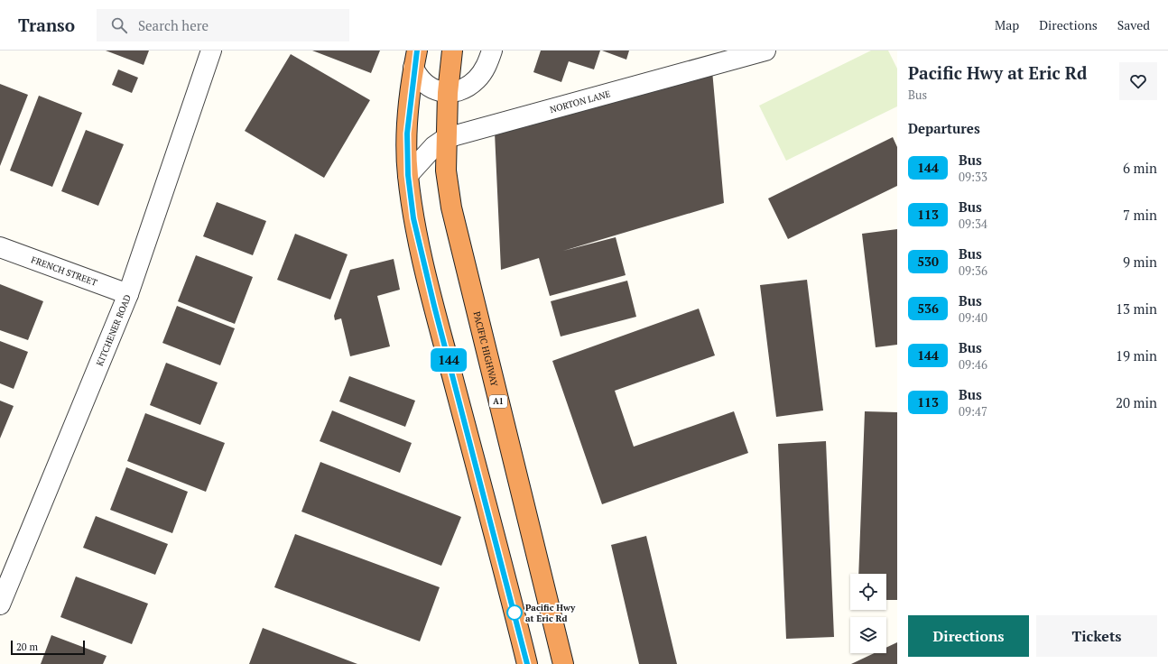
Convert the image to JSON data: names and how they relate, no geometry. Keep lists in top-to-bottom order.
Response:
{
  "streets": {
    "highway": ["PACIFIC HIGHWAY", "A1"],
    "street": ["NORTON LANE", "FRENCH STREET", "KITCHENER ROAD"]
  },
  "crossings": [
    ["NORTON LANE", "PACIFIC HIGHWAY"],
    ["FRENCH STREET", "KITCHENER ROAD"]
  ],
  "places": ["Pacific Hwy at Eric Rd"],
  "lines": ["bus line 144"],
  "scale_bar": "20 m",
  "page": {
    "header": "Transo",
    "search": "Search here",
    "nav": ["Map", "Directions", "Saved"],
    "on_map": "144",
    "heading": [
      ["Pacific Hwy at Eric Rd", "Bus"],
      "Departures"
    ],
    "list": [
      {
        "mark": "144",
        "name": "Bus",
        "note": "09:33",
        "value": "6 min"
      },
      {
        "mark": "113",
        "name": "Bus",
        "note": "09:34",
        "value": "7 min"
      },
      {
        "mark": "530",
        "name": "Bus",
        "note": "09:36",
        "value": "9 min"
      },
      {
        "mark": "536",
        "name": "Bus",
        "note": "09:40",
        "value": "13 min"
      },
      {
        "mark": "144",
        "name": "Bus",
        "note": "09:46",
        "value": "19 min"
      },
      {
        "mark": "113",
        "name": "Bus",
        "note": "09:47",
        "value": "20 min"
      }
    ],
    "buttons": ["Directions", "Tickets"],
    "scale": "20 m"
  }
}
